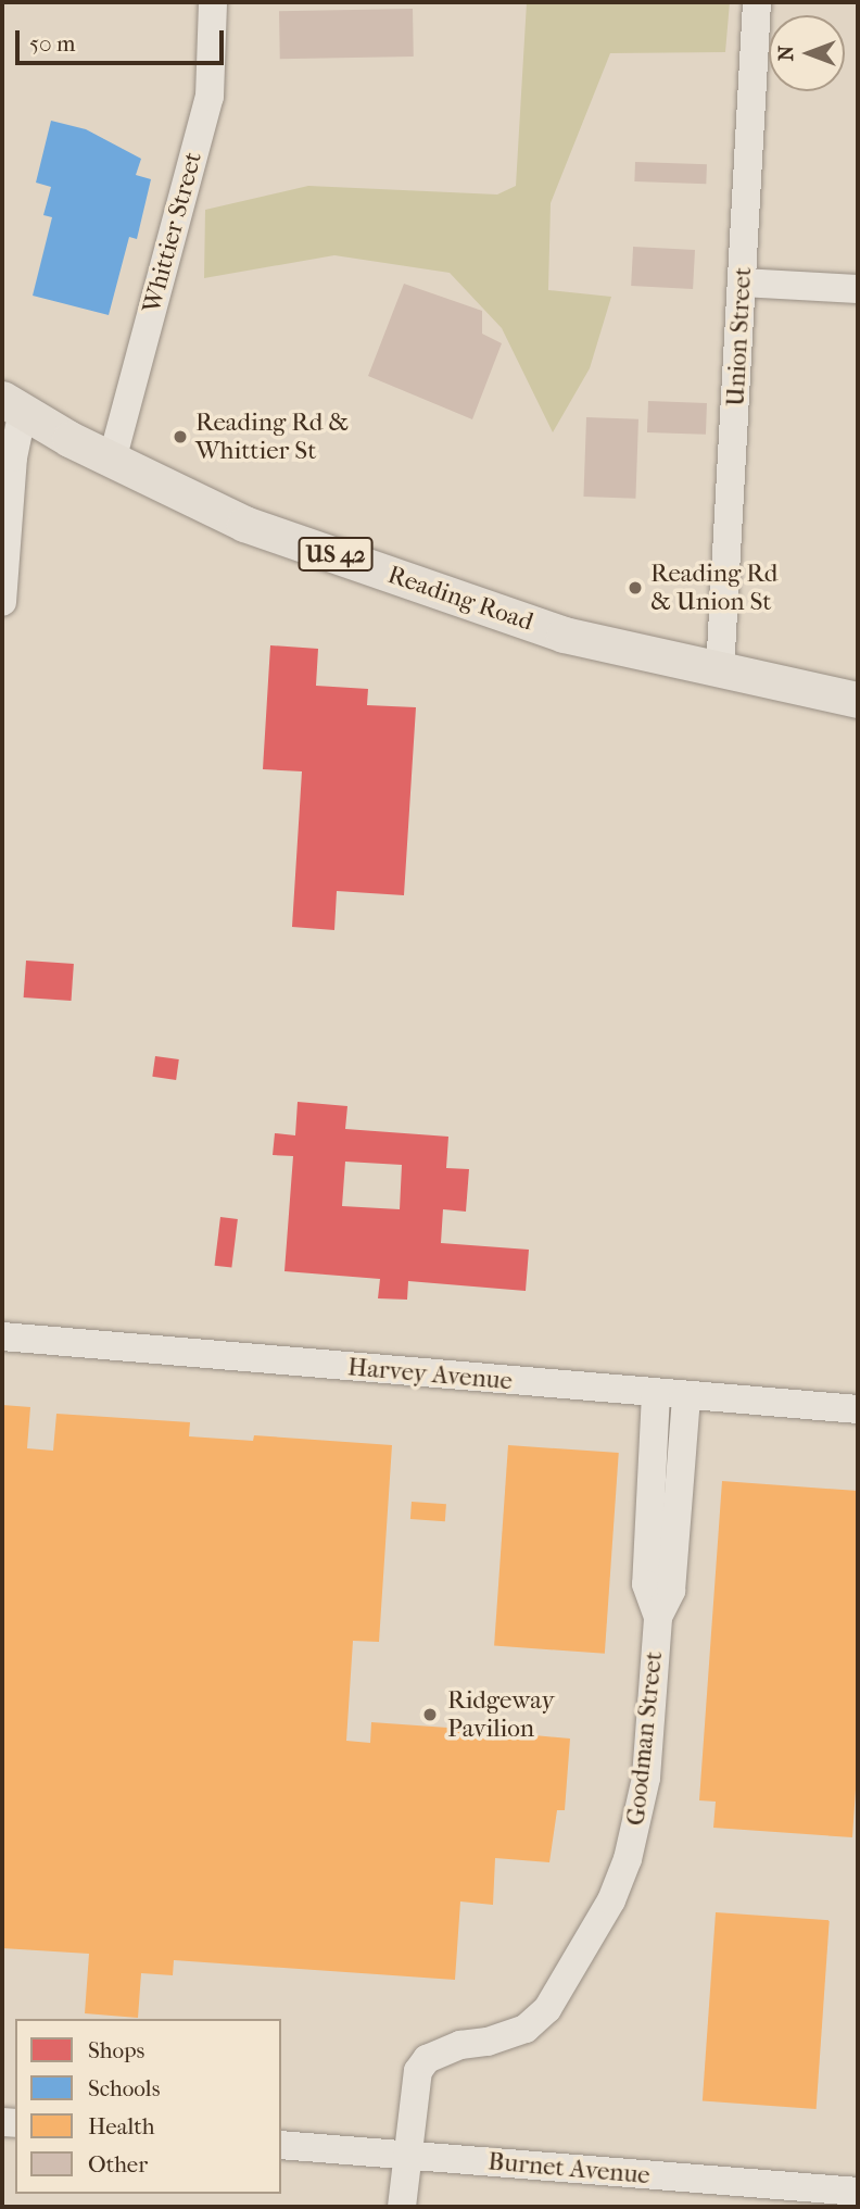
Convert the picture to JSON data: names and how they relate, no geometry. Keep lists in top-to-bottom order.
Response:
{
  "streets": {
    "main road": ["US 42", "Reading Road"],
    "street": [
      "Whittier Street",
      "Union Street",
      "Harvey Avenue",
      "Goodman Street",
      "Burnet Avenue"
    ]
  },
  "crossings": [
    ["Whittier Street", "Reading Road"],
    ["Union Street", "Reading Road"],
    ["Harvey Avenue", "Goodman Street"],
    ["Goodman Street", "Burnet Avenue"]
  ],
  "places": ["Reading Rd & Whittier St", "Reading Rd & Union St", "Ridgeway Pavilion"],
  "legend": [
    "Shops",
    "Schools",
    "Health",
    "Other"
  ],
  "scale_bar": "50 m",
  "north": "left"
}
